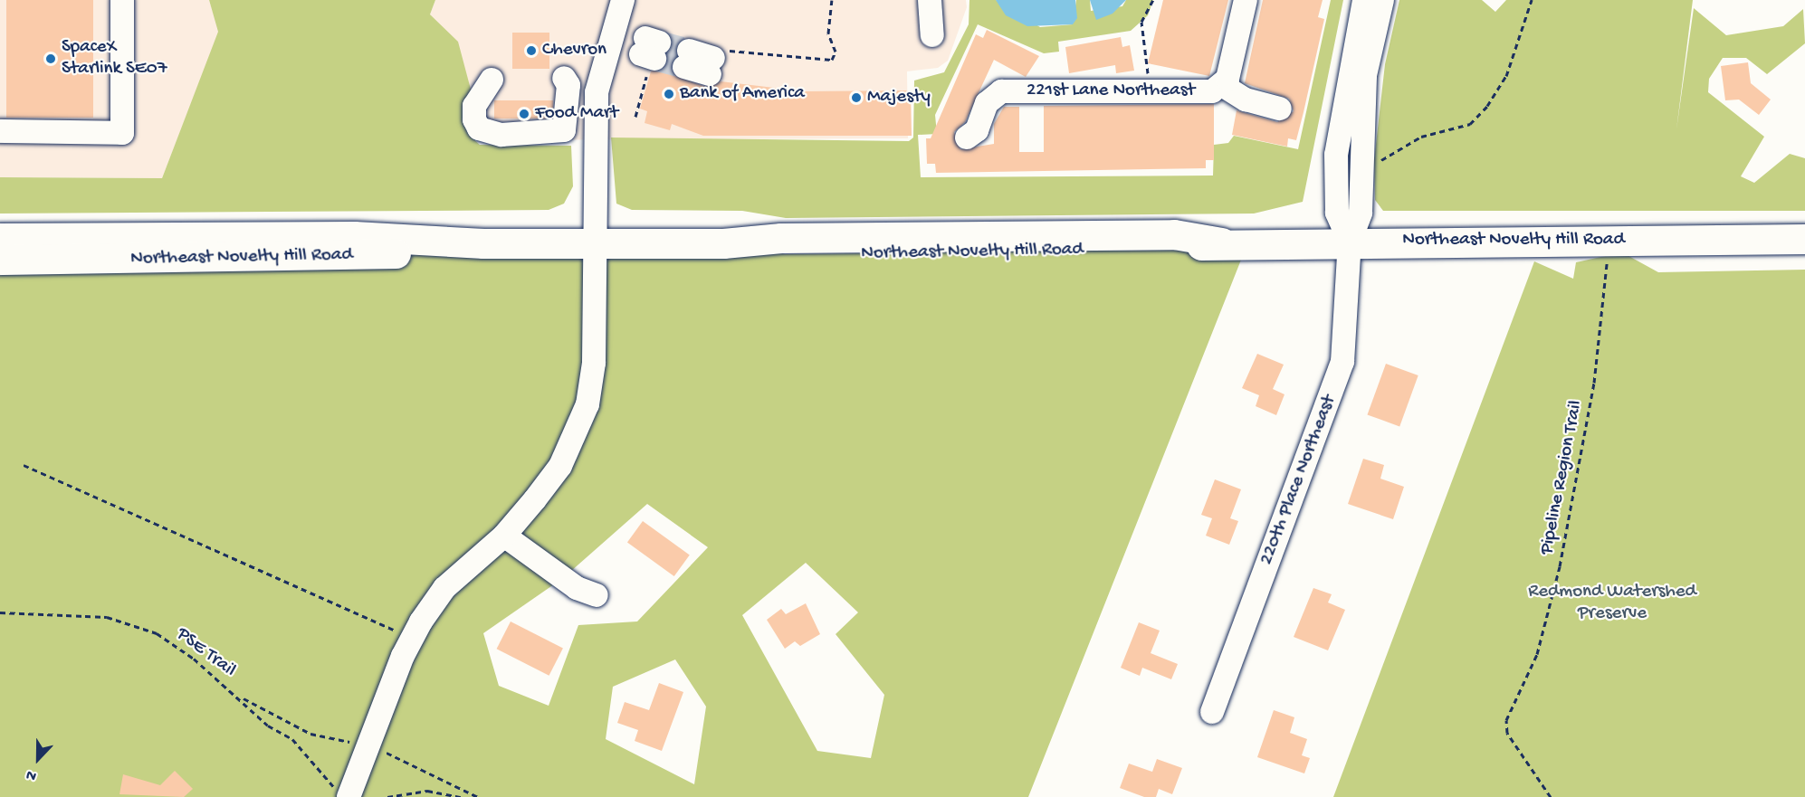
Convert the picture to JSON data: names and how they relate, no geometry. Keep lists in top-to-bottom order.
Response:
{
  "streets": {
    "main road": ["Northeast Novelty Hill Road"],
    "street": ["221st Lane Northeast", "220th Place Northeast"],
    "path": ["Pipeline Region Trail", "PSE Trail"]
  },
  "crossings": [
    ["Northeast Novelty Hill Road", "Pipeline Region Trail"],
    ["Northeast Novelty Hill Road", "220th Place Northeast"]
  ],
  "parks": ["Redmond Watershed Preserve"],
  "places": [
    "Chevron",
    "SpaceX Starlink SE07",
    "Bank of America",
    "Majesty",
    "Food Mart"
  ],
  "north": "bottom"
}
